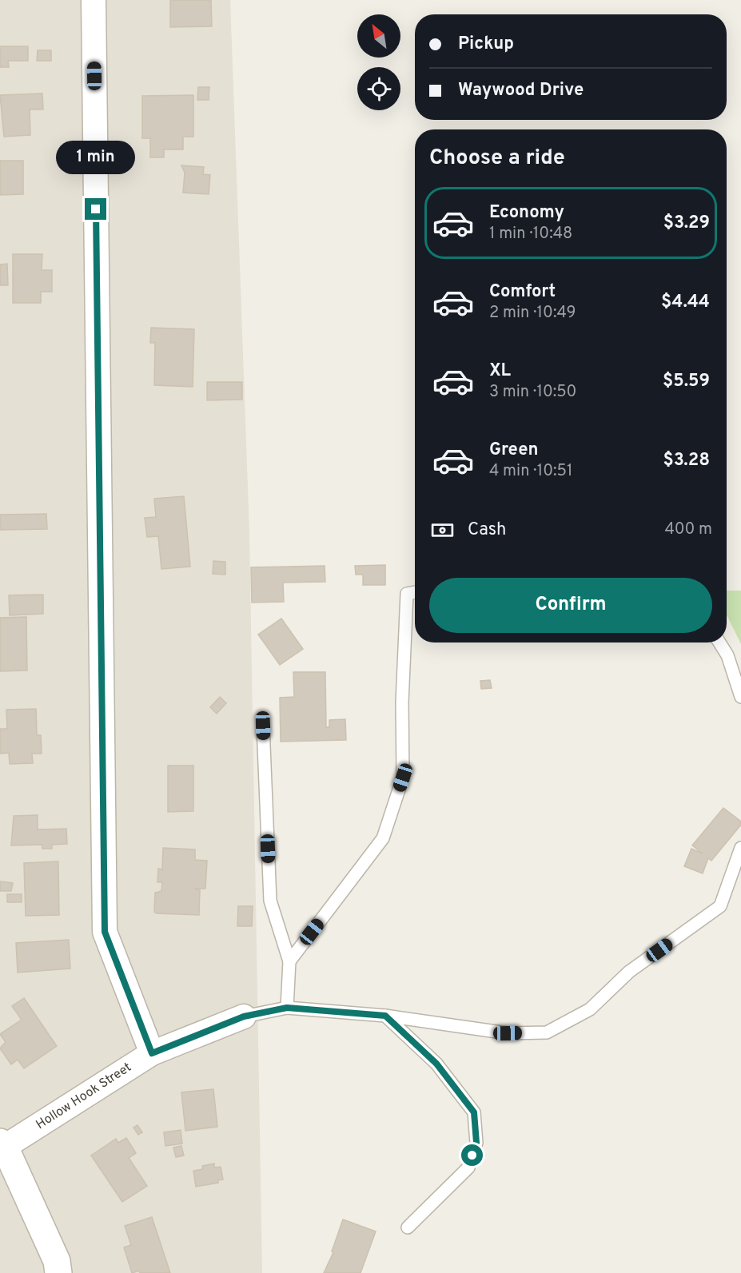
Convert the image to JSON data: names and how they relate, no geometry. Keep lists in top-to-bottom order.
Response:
{
  "streets": {
    "street": ["Hollow Hook Street"]
  },
  "north": "top left",
  "page": {
    "banner": ["Pickup", "Waywood Drive"],
    "heading": "Choose a ride",
    "bubble": "1 min",
    "list": [
      {
        "name": "Economy",
        "note": "1 min · 10:48",
        "value": "$3.29"
      },
      {
        "name": "Comfort",
        "note": "2 min · 10:49",
        "value": "$4.44"
      },
      {
        "name": "XL",
        "note": "3 min · 10:50",
        "value": "$5.59"
      },
      {
        "name": "Green",
        "note": "4 min · 10:51",
        "value": "$3.28"
      }
    ],
    "pay": ["Cash", "400 m"],
    "buttons": "Confirm"
  }
}
